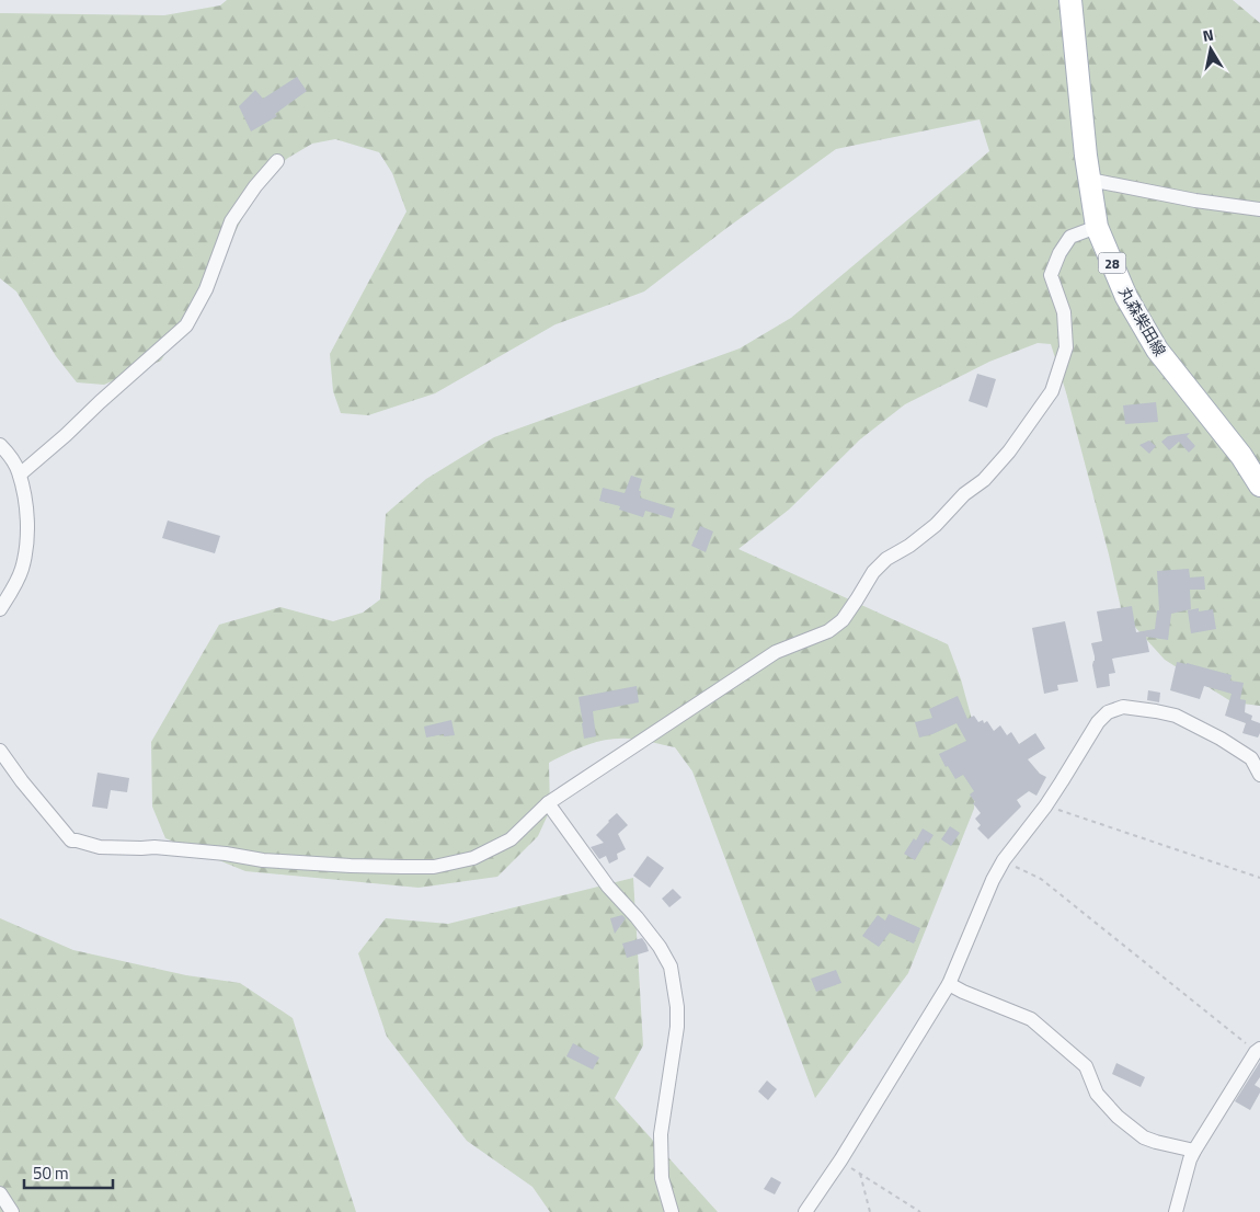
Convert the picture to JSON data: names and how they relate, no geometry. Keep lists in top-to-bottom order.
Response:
{
  "streets": {
    "main road": ["28", "丸森柴田線"]
  },
  "scale_bar": "50 m",
  "north": "top"
}
